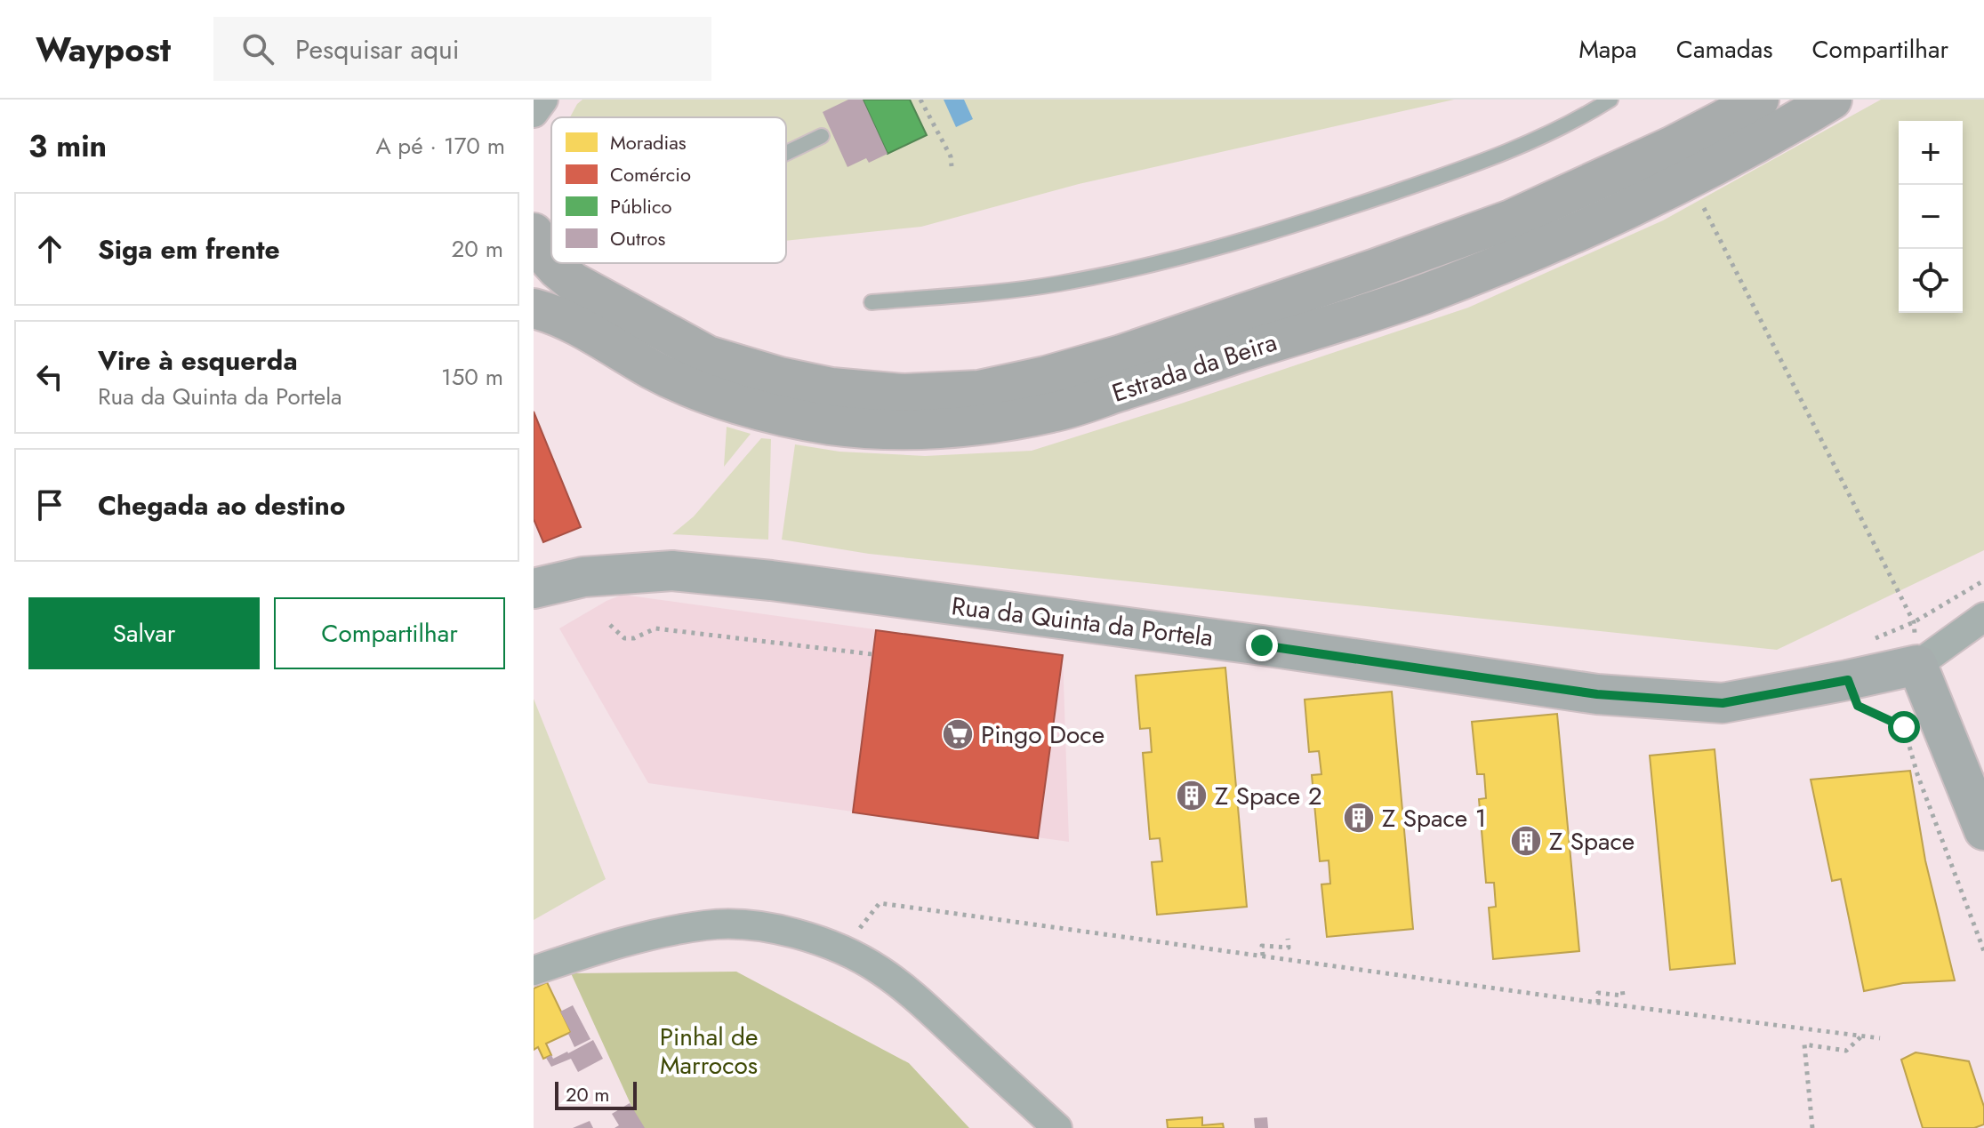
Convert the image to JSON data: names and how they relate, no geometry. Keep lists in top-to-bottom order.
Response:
{
  "streets": {
    "main road": ["Estrada da Beira"],
    "street": ["Rua da Quinta da Portela"]
  },
  "parks": ["Pinhal de Marrocos"],
  "places": {
    "supermarket": ["Pingo Doce"],
    "building": ["Z Space 2", "Z Space 1", "Z Space"]
  },
  "legend": [
    "Moradias",
    "Comércio",
    "Público",
    "Outros"
  ],
  "scale_bar": "20 m",
  "page": {
    "header": "Waypost",
    "search": "Pesquisar aqui",
    "nav": ["Mapa", "Camadas", "Compartilhar"],
    "heading": ["3 min", "A pé · 170 m"],
    "map_buttons": ["+", "−"],
    "list": [
      ["Siga em frente", "20 m"],
      ["Vire à esquerda", "Rua da Quinta da Portela", "150 m"],
      "Chegada ao destino"
    ],
    "buttons": ["Salvar", "Compartilhar"],
    "scale": "20 m"
  }
}
